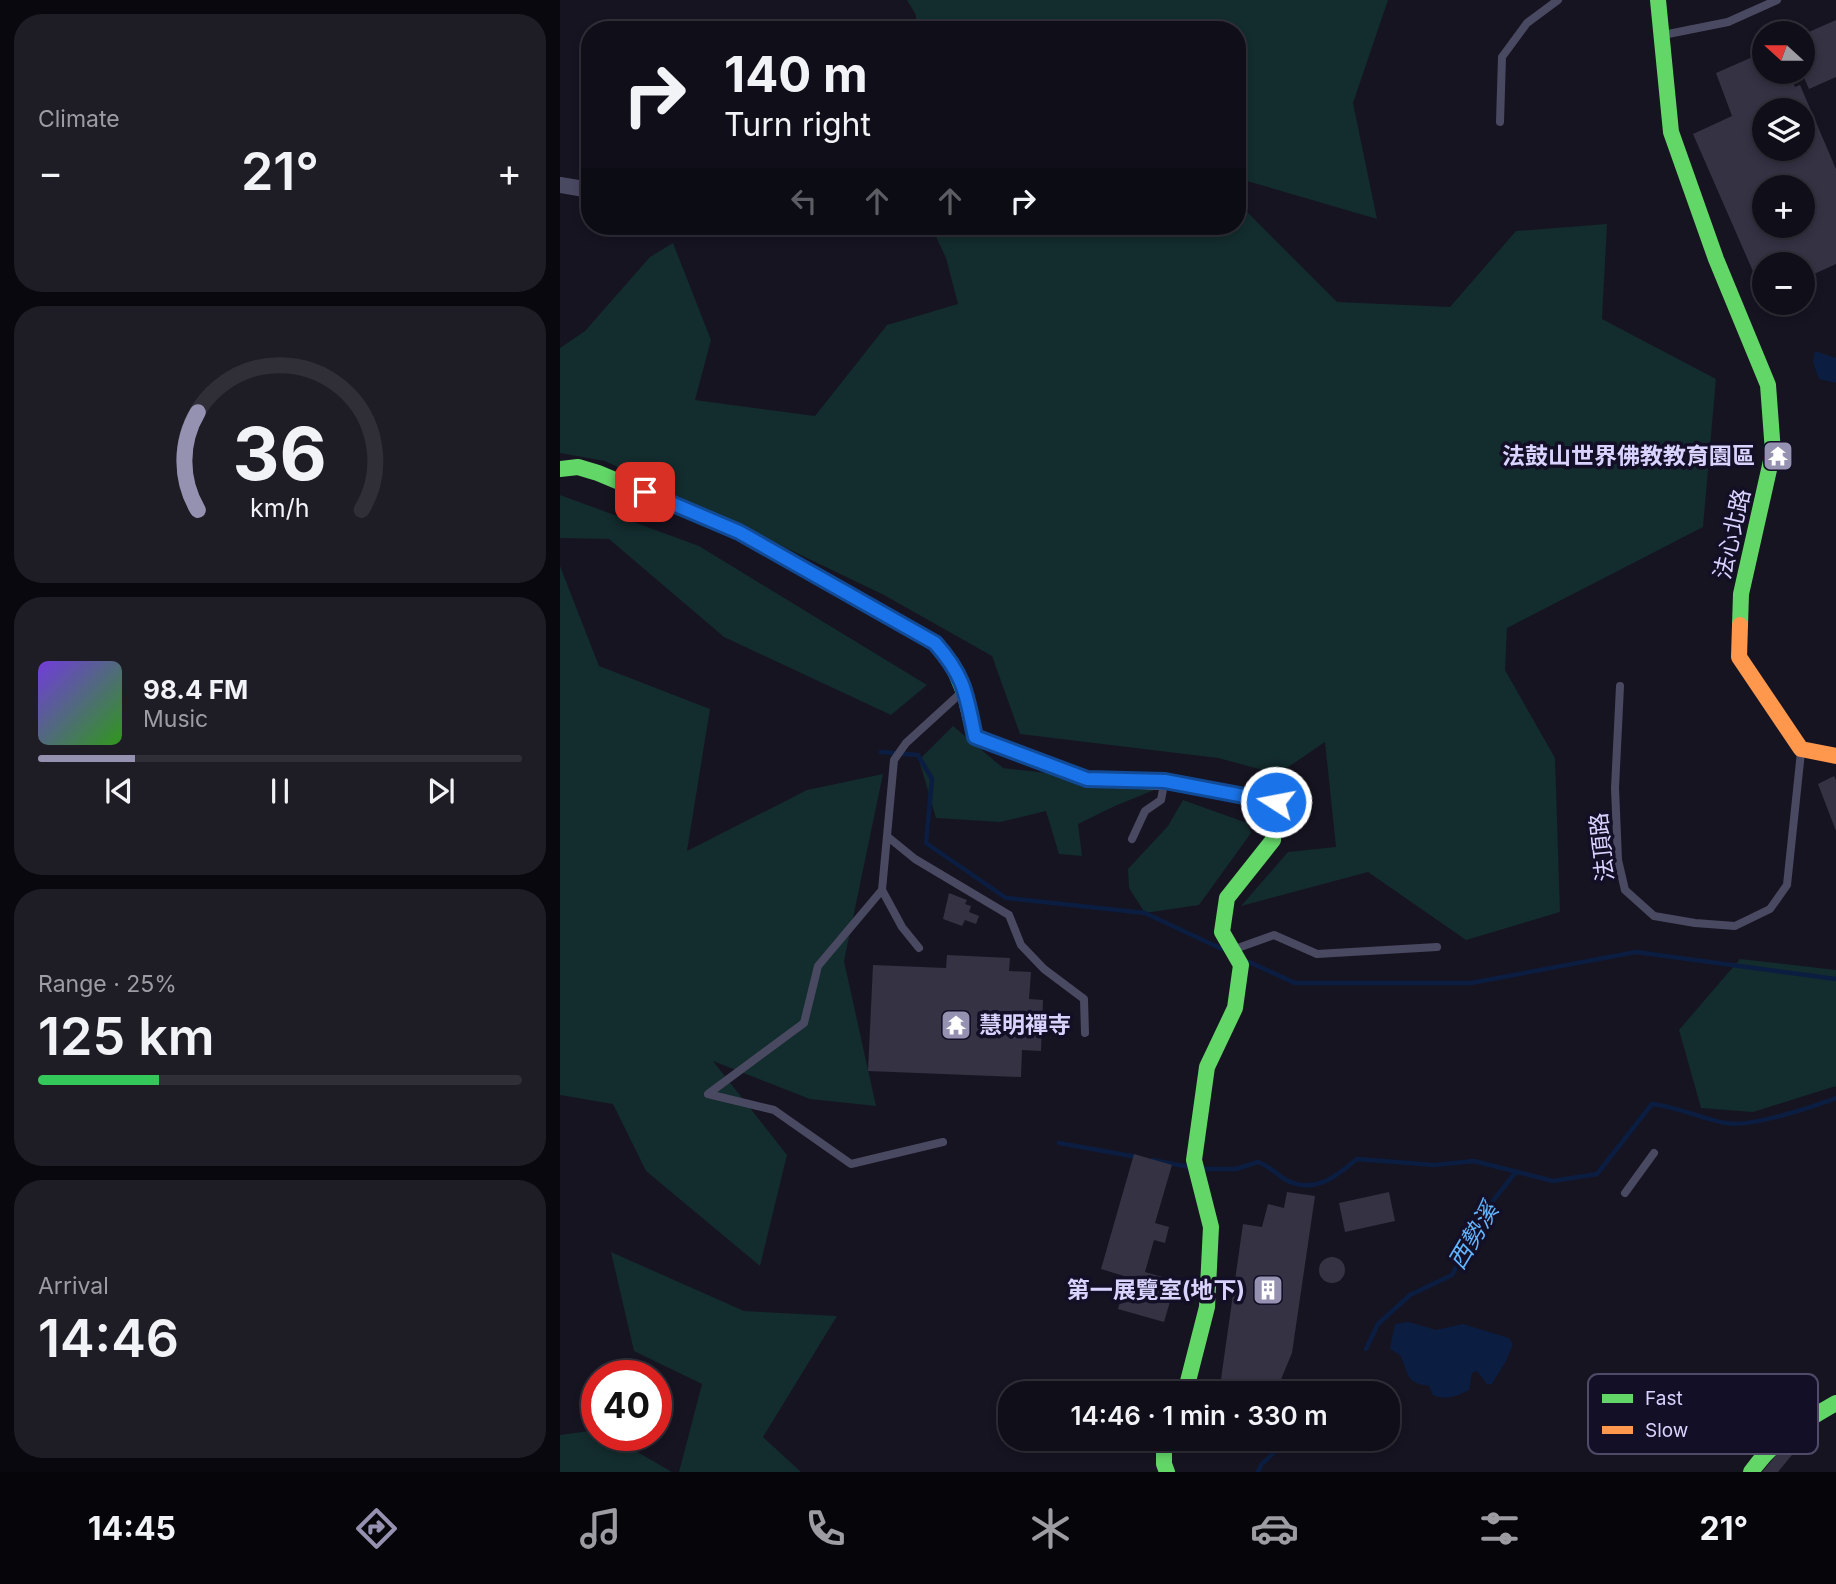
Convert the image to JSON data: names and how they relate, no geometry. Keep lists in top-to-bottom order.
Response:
{
  "streets": {
    "street": ["法心北路"],
    "lane": ["法頂路"]
  },
  "crossings": [
    ["法心北路", "法頂路"]
  ],
  "water": ["西勢溪"],
  "places": {
    "temple": ["法鼓山世界佛教教育園區", "慧明禪寺"],
    "building": ["第一展覽室(地下)"]
  },
  "legend": ["Fast", "Slow"],
  "north": "left",
  "page": {
    "tile": [
      "Climate",
      ["Range · 25%", "125 km"],
      ["Arrival", "14:46"]
    ],
    "map_buttons": ["+", "−"],
    "turn": ["140 m", "Turn right"],
    "heat": ["−", "21°", "+"],
    "song": ["98.4 FM", "Music"],
    "limit": "40",
    "trip": "14:46 · 1 min · 330 m",
    "tabs": ["14:45", "21°"],
    "gauge": ["36", "km/h"]
  }
}
